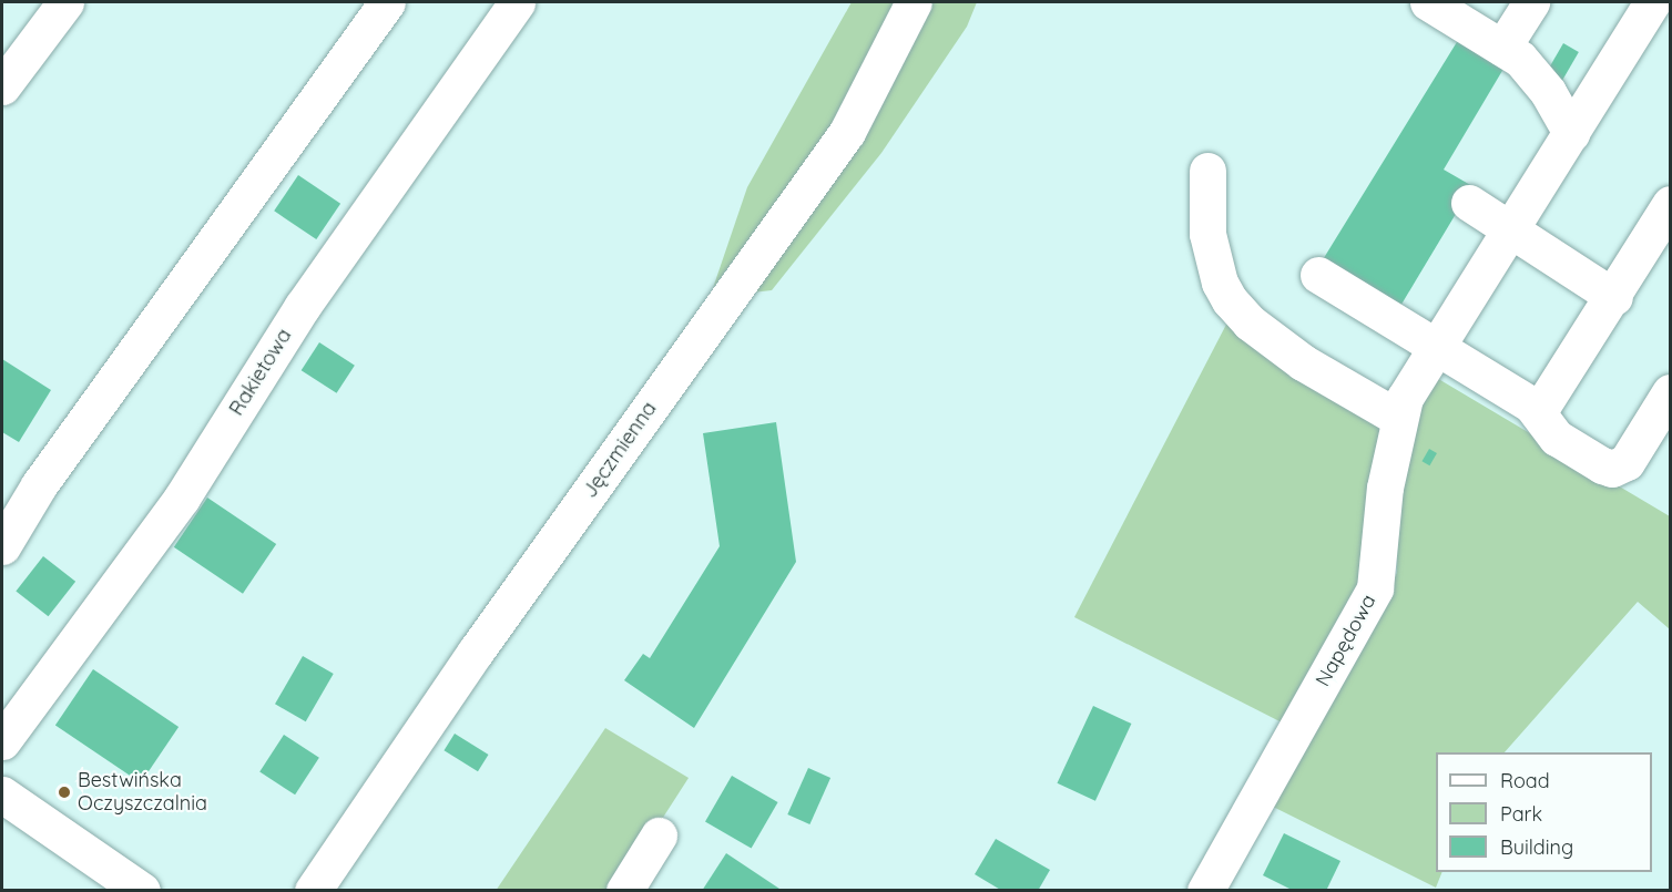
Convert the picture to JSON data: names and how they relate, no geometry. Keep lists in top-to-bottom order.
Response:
{
  "streets": {
    "street": ["Rakietowa", "Jęczmienna", "Napędowa"]
  },
  "places": ["Bestwińska Oczyszczalnia"],
  "legend": ["Road", "Park", "Building"]
}
